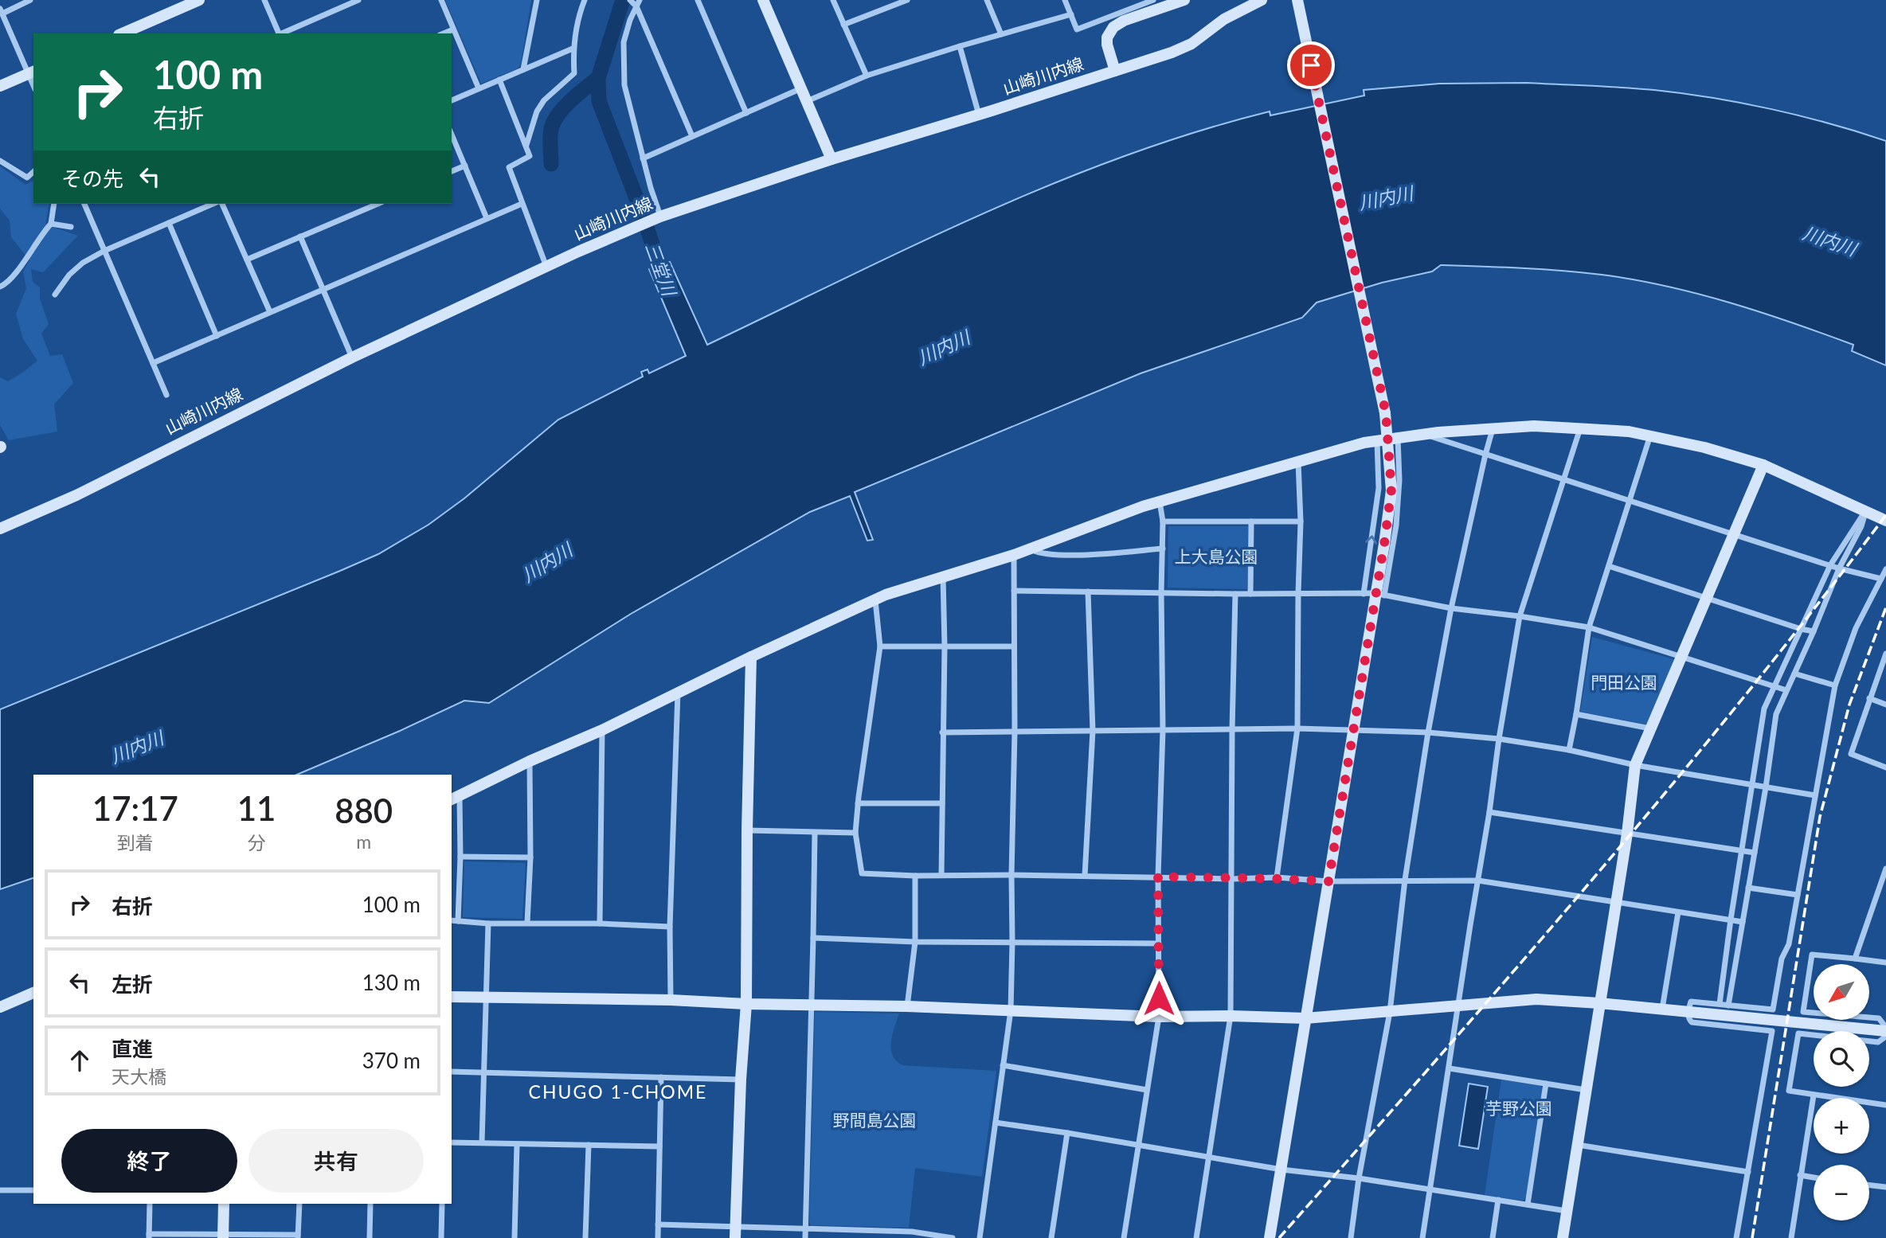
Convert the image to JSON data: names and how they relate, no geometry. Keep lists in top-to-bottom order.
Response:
{
  "streets": {
    "street": ["山崎川内線"]
  },
  "districts": ["CHUGO 1-CHOME"],
  "water": ["川内川", "三堂川"],
  "parks": [
    "上大島公園",
    "門田公園",
    "芋野公園",
    "野間島公園"
  ],
  "north": "bottom left",
  "page": {
    "turn": ["100 m", "右折"],
    "then": "その先",
    "eta": [
      "17:17",
      "到着",
      "11",
      "分",
      "880",
      "m"
    ],
    "list": [
      {
        "name": "右折",
        "value": "100 m"
      },
      {
        "name": "左折",
        "value": "130 m"
      },
      {
        "name": "直進",
        "note": "天大橋",
        "value": "370 m"
      }
    ],
    "map_buttons": ["+", "−"],
    "buttons": ["終了", "共有"]
  }
}
